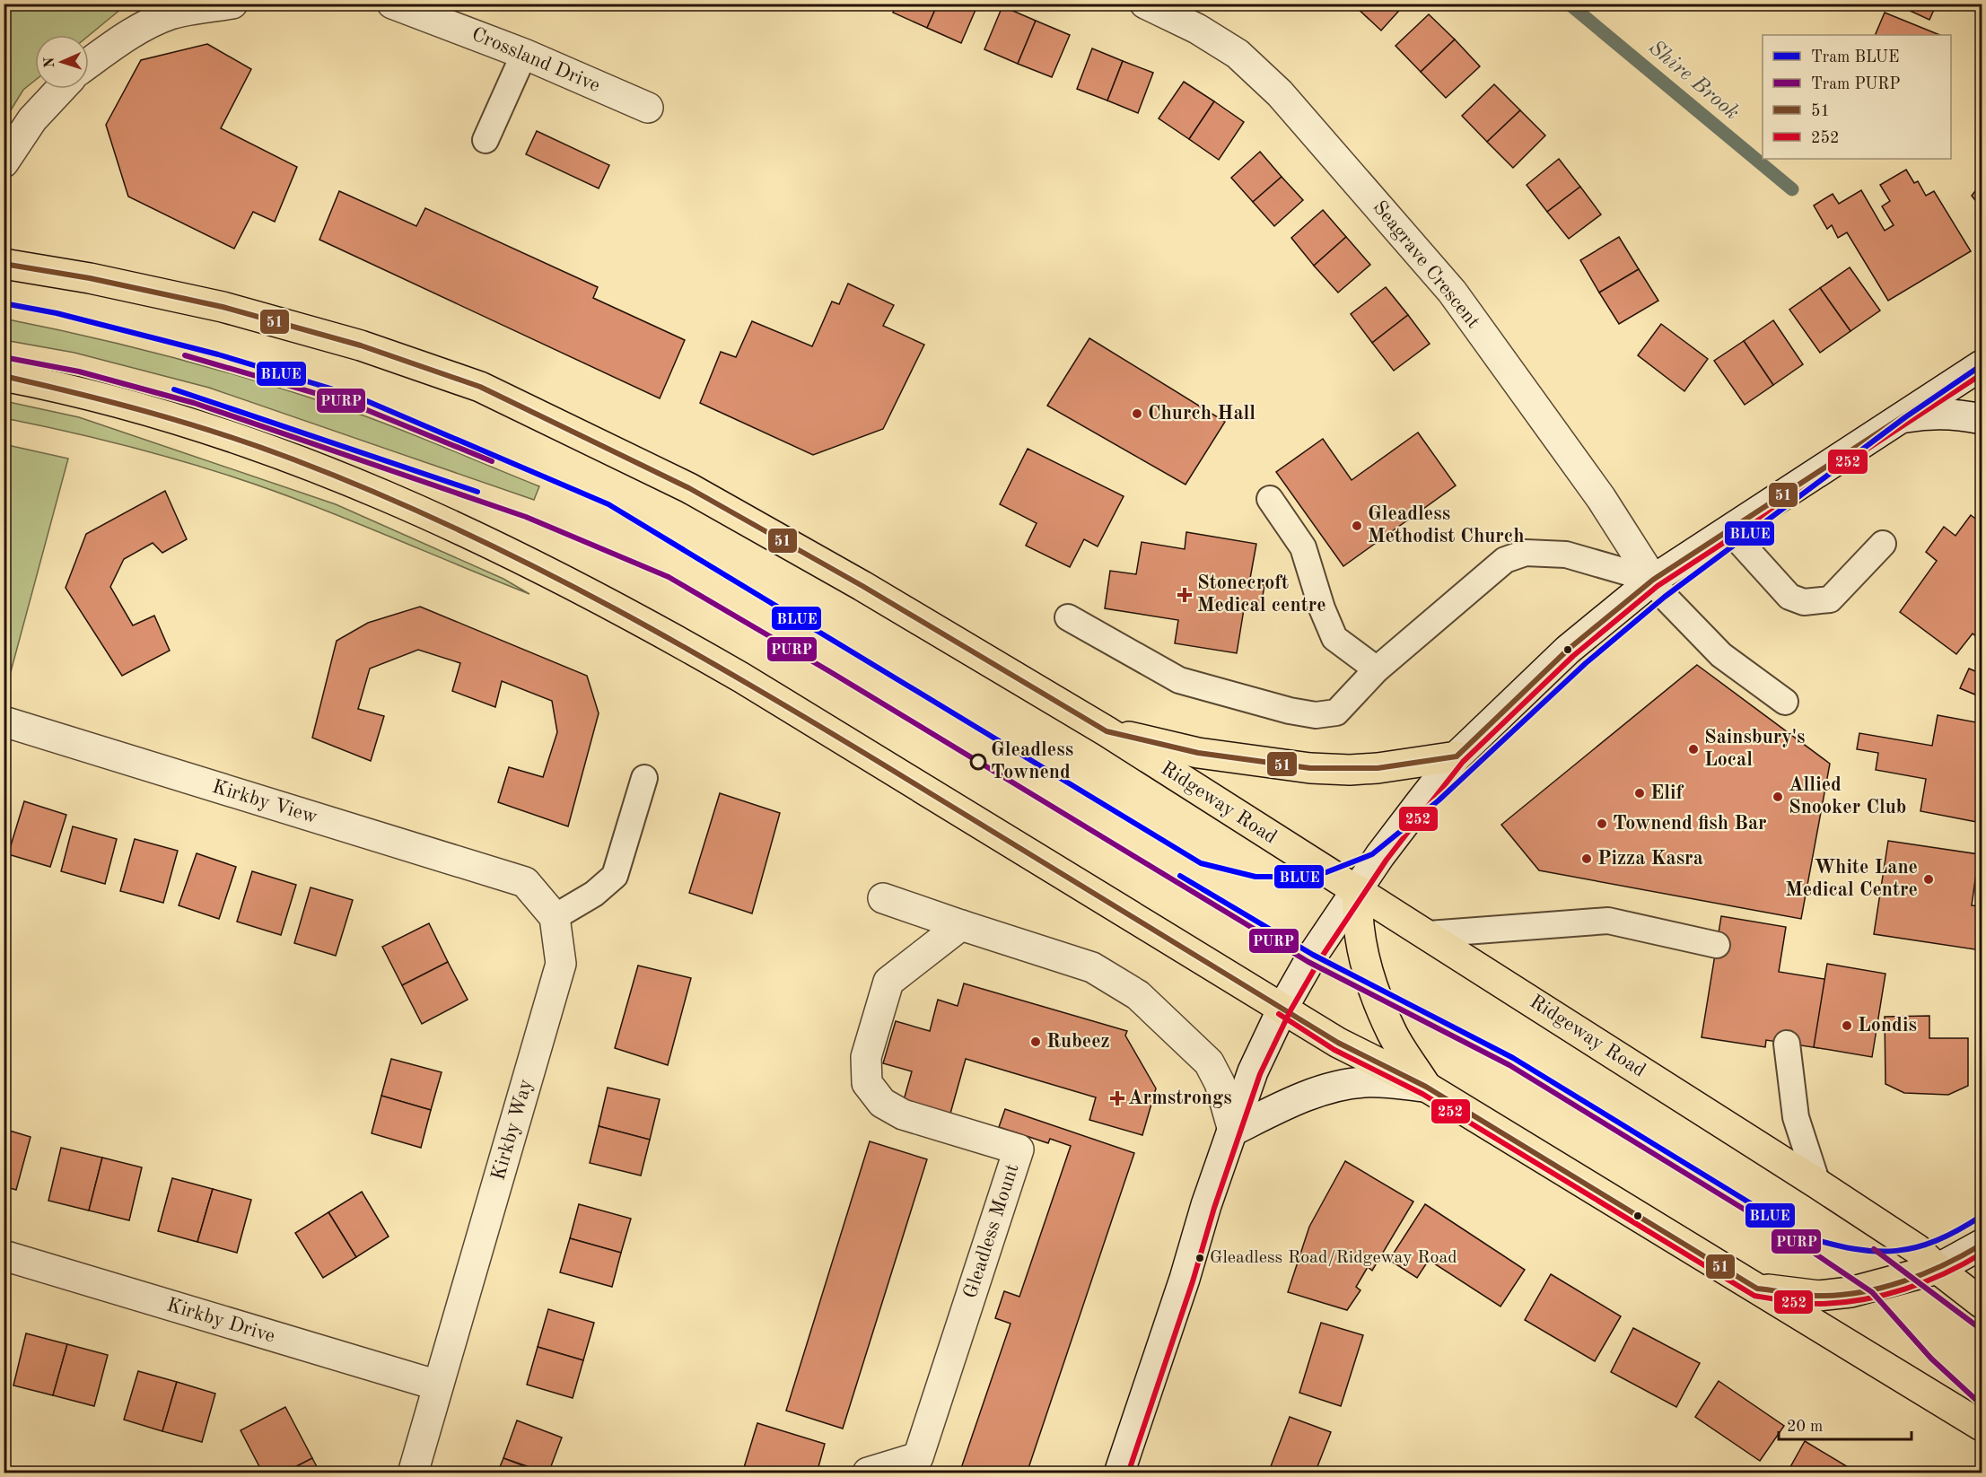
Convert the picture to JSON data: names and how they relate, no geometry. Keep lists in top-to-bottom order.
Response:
{
  "streets": {
    "highway": ["Ridgeway Road"],
    "street": [
      "Crossland Drive",
      "Seagrave Crescent",
      "Kirkby View",
      "Kirkby Way",
      "Gleadless Mount",
      "Kirkby Drive"
    ]
  },
  "crossings": [
    ["Kirkby View", "Kirkby Way"],
    ["Kirkby Way", "Kirkby Drive"]
  ],
  "water": ["Shire Brook"],
  "places": {
    "other": [
      "Church Hall",
      "Gleadless Methodist Church",
      "Sainsbury's Local",
      "Gleadless Townend",
      "Elif",
      "Allied Snooker Club",
      "Townend fish Bar",
      "Pizza Kasra",
      "White Lane Medical Centre",
      "Londis",
      "Rubeez",
      "Gleadless Road/Ridgeway Road"
    ],
    "health": ["Stonecroft Medical centre", "Armstrongs"]
  },
  "lines": [
    "transit line 51",
    "tram line BLUE",
    "tram line PURP",
    "transit line 252"
  ],
  "legend": [
    "Tram BLUE",
    "Tram PURP",
    "51",
    "252"
  ],
  "scale_bar": "20 m",
  "north": "left"
}
